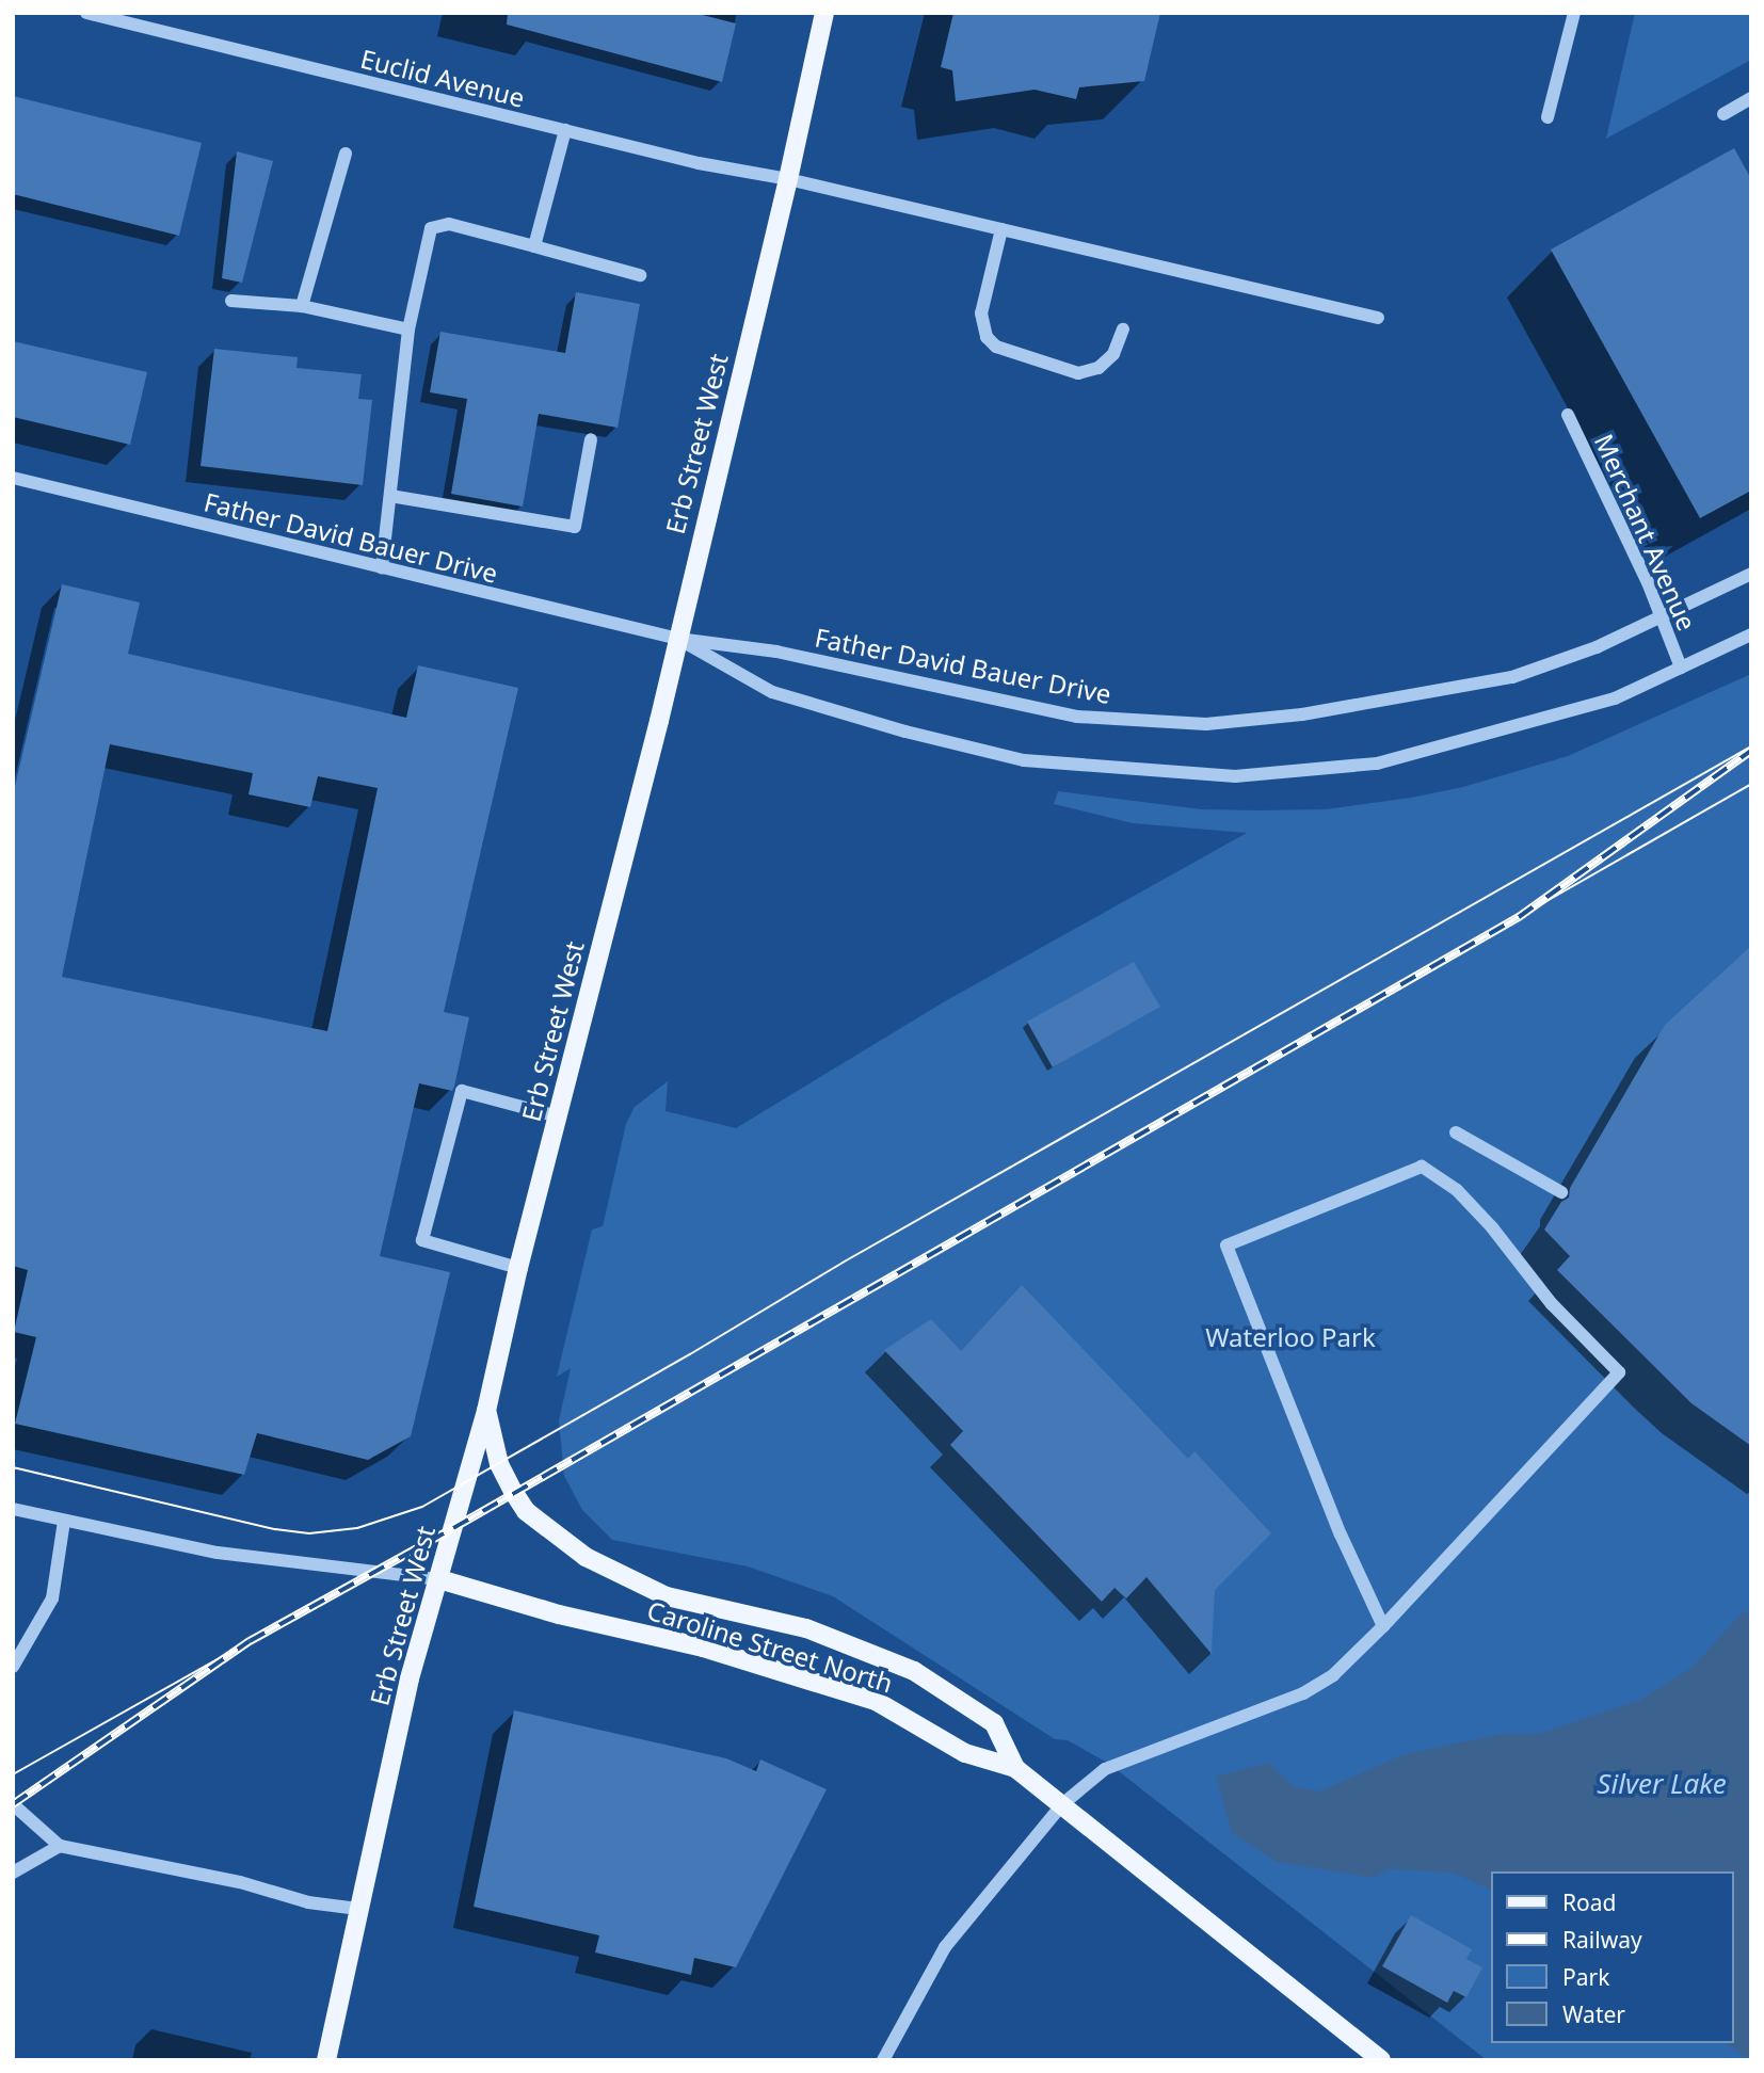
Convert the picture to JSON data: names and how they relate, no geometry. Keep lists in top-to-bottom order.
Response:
{
  "streets": {
    "main road": ["Erb Street West", "Caroline Street North"],
    "street": ["Euclid Avenue", "Merchant Avenue", "Father David Bauer Drive"]
  },
  "crossings": [
    ["Euclid Avenue", "Erb Street West"],
    ["Erb Street West", "Father David Bauer Drive"],
    ["Erb Street West", "Caroline Street North"],
    ["Merchant Avenue", "Father David Bauer Drive"]
  ],
  "water": ["Silver Lake"],
  "parks": ["Waterloo Park"],
  "legend": [
    "Road",
    "Railway",
    "Park",
    "Water"
  ]
}
